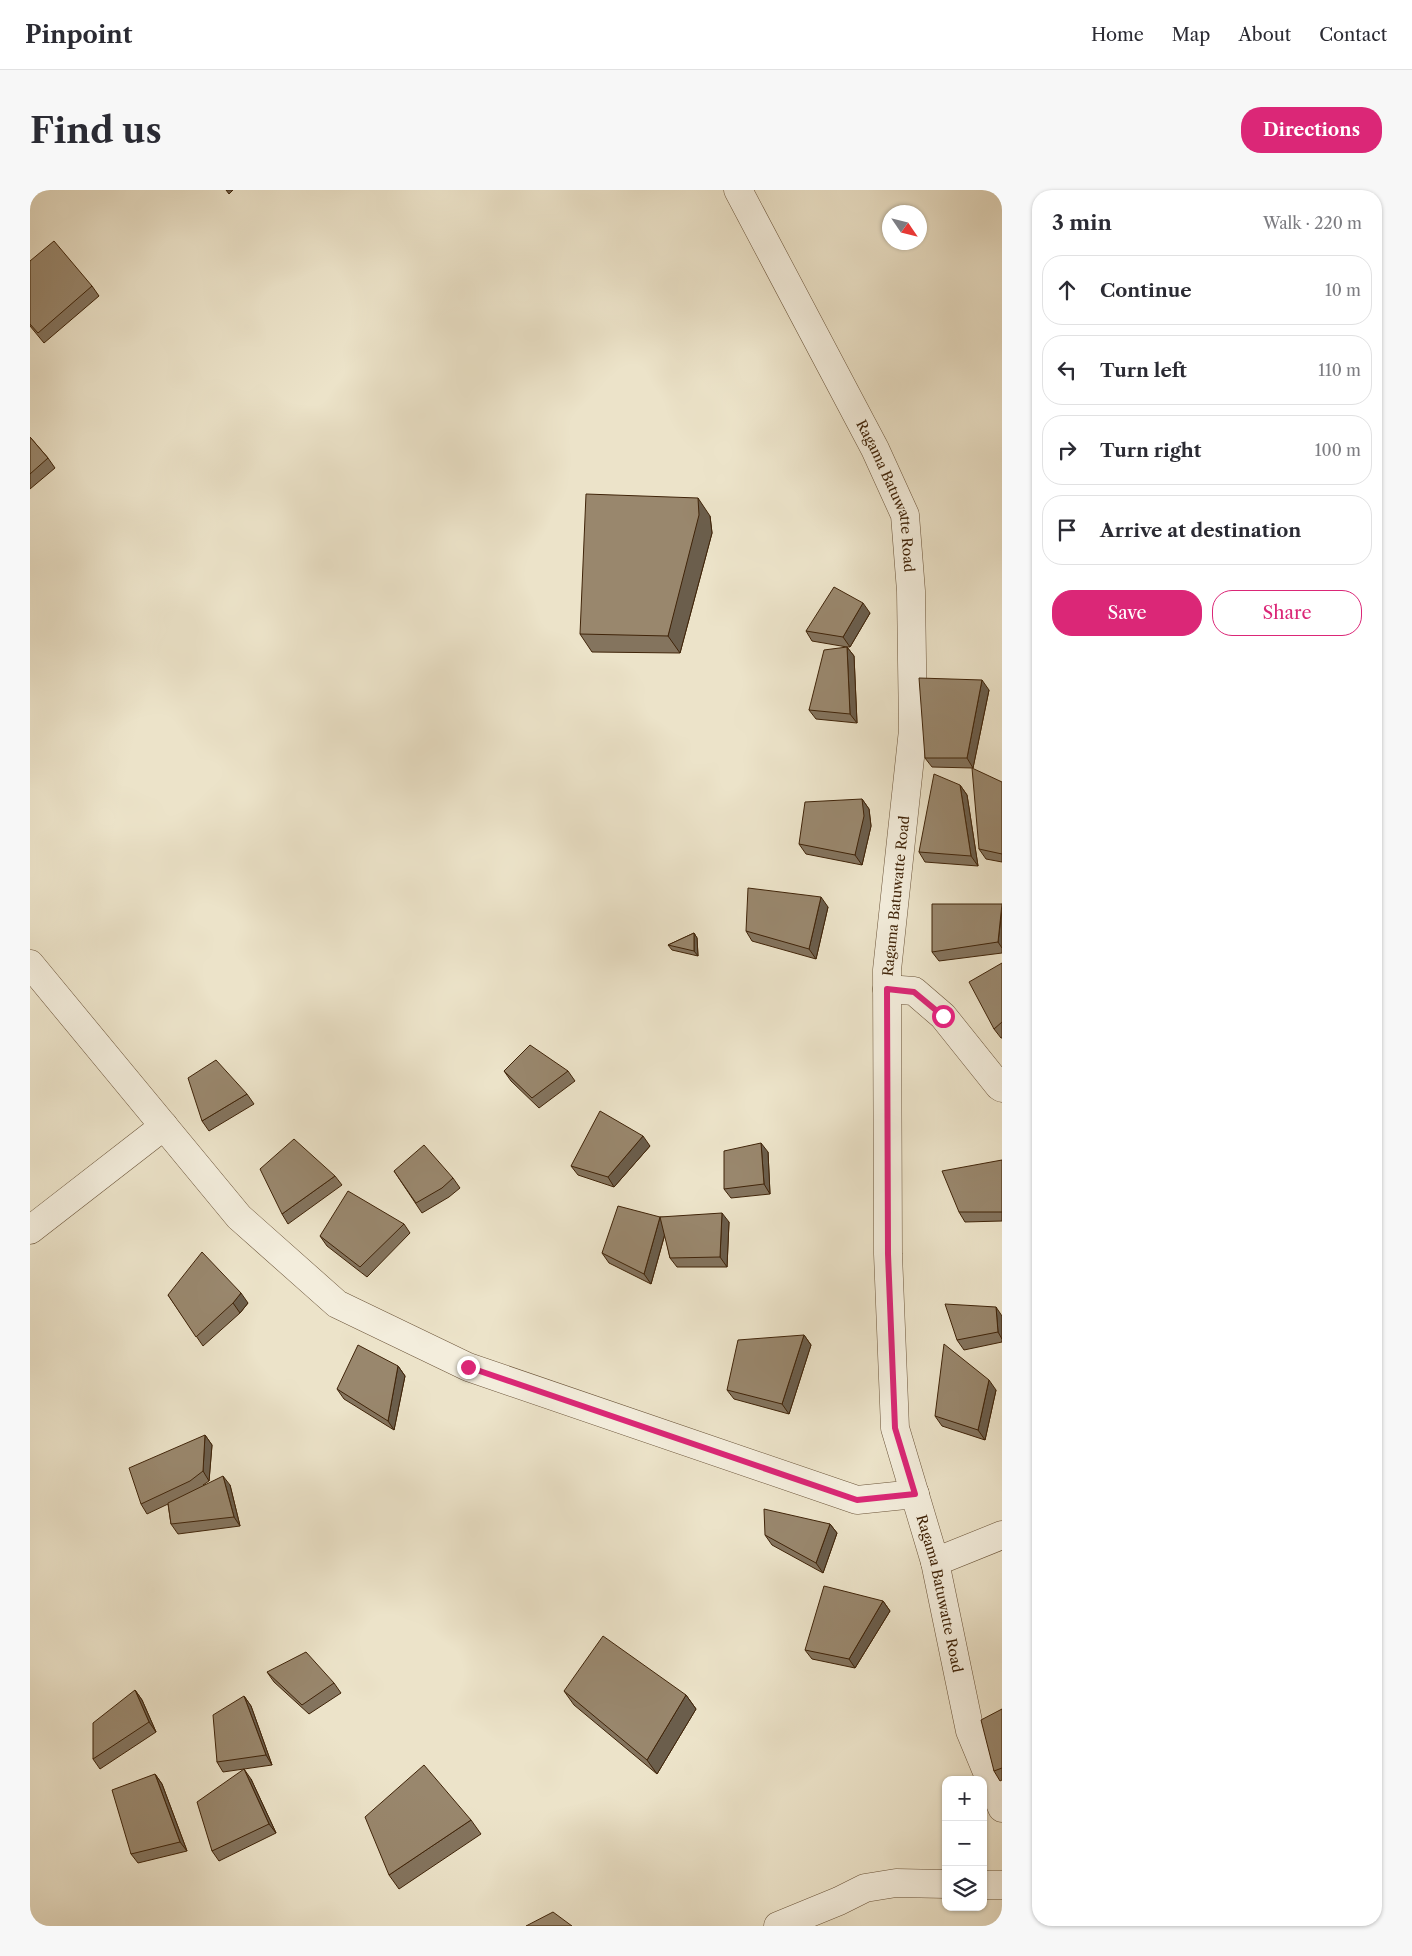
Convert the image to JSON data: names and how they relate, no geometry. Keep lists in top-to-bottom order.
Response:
{
  "streets": {
    "street": ["Ragama Batuwatte Road"]
  },
  "north": "bottom right",
  "page": {
    "header": "Pinpoint",
    "nav": [
      "Home",
      "Map",
      "About",
      "Contact"
    ],
    "buttons": [
      "Directions",
      ["Save", "Share"]
    ],
    "title": "Find us",
    "heading": ["3 min", "Walk · 220 m"],
    "list": [
      ["Continue", "10 m"],
      ["Turn left", "110 m"],
      ["Turn right", "100 m"],
      "Arrive at destination"
    ],
    "map_buttons": ["+", "−"]
  }
}
